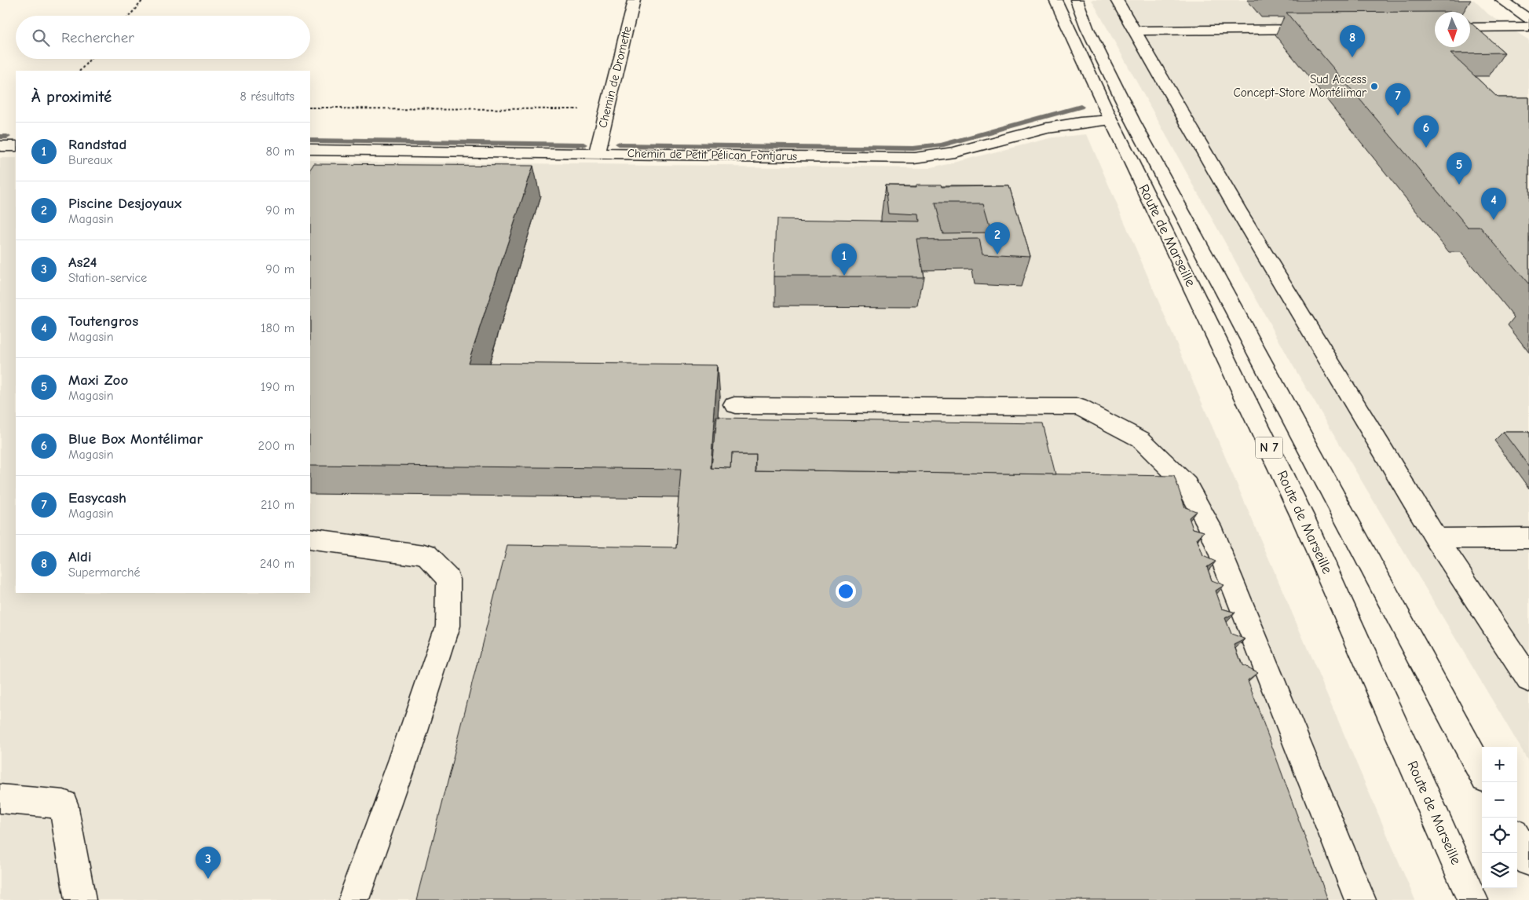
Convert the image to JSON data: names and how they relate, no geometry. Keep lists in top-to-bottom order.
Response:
{
  "streets": {
    "main road": [
      "Chemin de Dromette",
      "Chemin de Petit Pélican Fontjarus",
      "Route de Marseille",
      "N 7"
    ]
  },
  "crossings": [
    ["Chemin de Dromette", "Chemin de Petit Pélican Fontjarus"],
    ["Chemin de Petit Pélican Fontjarus", "Route de Marseille"]
  ],
  "places": ["Sud Access Concept-Store Montélimar"],
  "north": "bottom",
  "page": {
    "search": "Rechercher",
    "pins": [
      "8",
      "7",
      "6",
      "5",
      "4",
      "2",
      "1",
      "3"
    ],
    "heading": ["À proximité", "8 résultats"],
    "list": [
      {
        "mark": "1",
        "name": "Randstad",
        "note": "Bureaux",
        "value": "80 m"
      },
      {
        "mark": "2",
        "name": "Piscine Desjoyaux",
        "note": "Magasin",
        "value": "90 m"
      },
      {
        "mark": "3",
        "name": "As24",
        "note": "Station-service",
        "value": "90 m"
      },
      {
        "mark": "4",
        "name": "Toutengros",
        "note": "Magasin",
        "value": "180 m"
      },
      {
        "mark": "5",
        "name": "Maxi Zoo",
        "note": "Magasin",
        "value": "190 m"
      },
      {
        "mark": "6",
        "name": "Blue Box Montélimar",
        "note": "Magasin",
        "value": "200 m"
      },
      {
        "mark": "7",
        "name": "Easycash",
        "note": "Magasin",
        "value": "210 m"
      },
      {
        "mark": "8",
        "name": "Aldi",
        "note": "Supermarché",
        "value": "240 m"
      }
    ],
    "map_buttons": ["+", "−"]
  }
}
